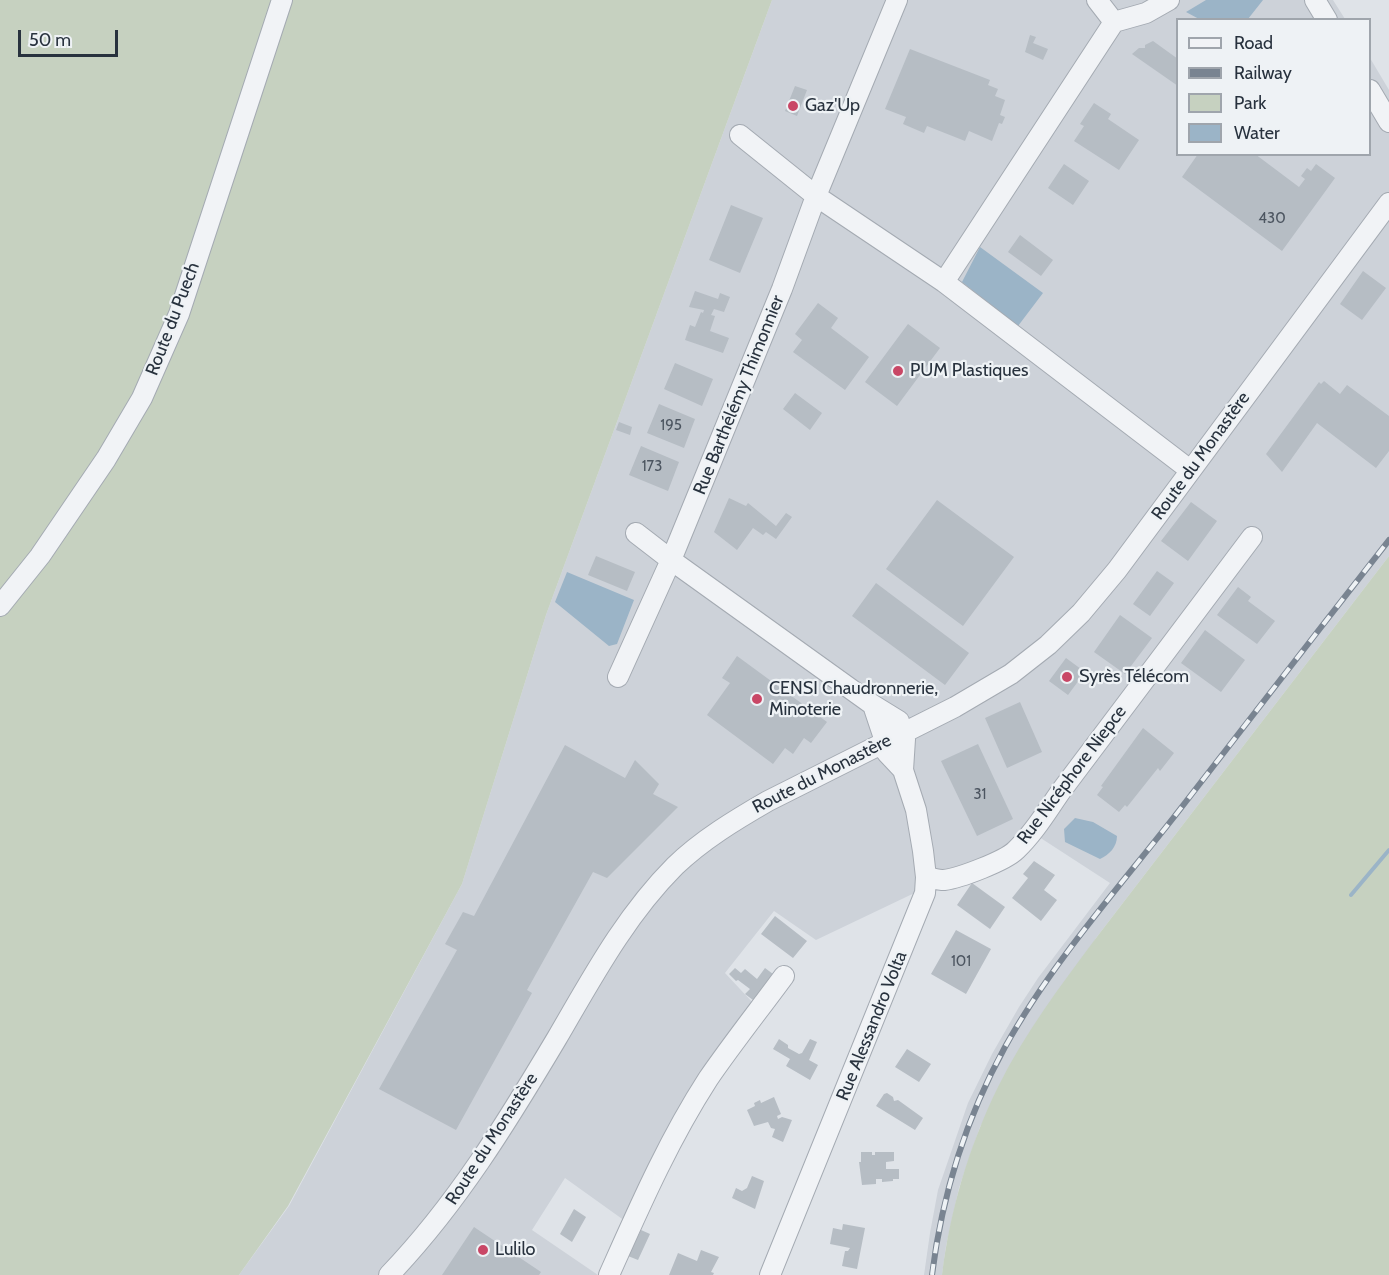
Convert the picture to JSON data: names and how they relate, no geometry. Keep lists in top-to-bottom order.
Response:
{
  "streets": {
    "street": [
      "Route du Puech",
      "Rue Barthélémy Thimonnier",
      "Route du Monastère",
      "Rue Nicéphore Niepce",
      "Rue Alessandro Volta"
    ]
  },
  "crossings": [
    ["Route du Monastère", "Rue Alessandro Volta"],
    ["Rue Nicéphore Niepce", "Rue Alessandro Volta"]
  ],
  "places": [
    "Gaz'Up",
    "PUM Plastiques",
    "Syrès Télécom",
    "CENSI Chaudronnerie, Minoterie",
    "Lulilo"
  ],
  "house_numbers": [
    "430",
    "195",
    "173",
    "31",
    "101"
  ],
  "legend": [
    "Road",
    "Railway",
    "Park",
    "Water"
  ],
  "scale_bar": "50 m"
}
